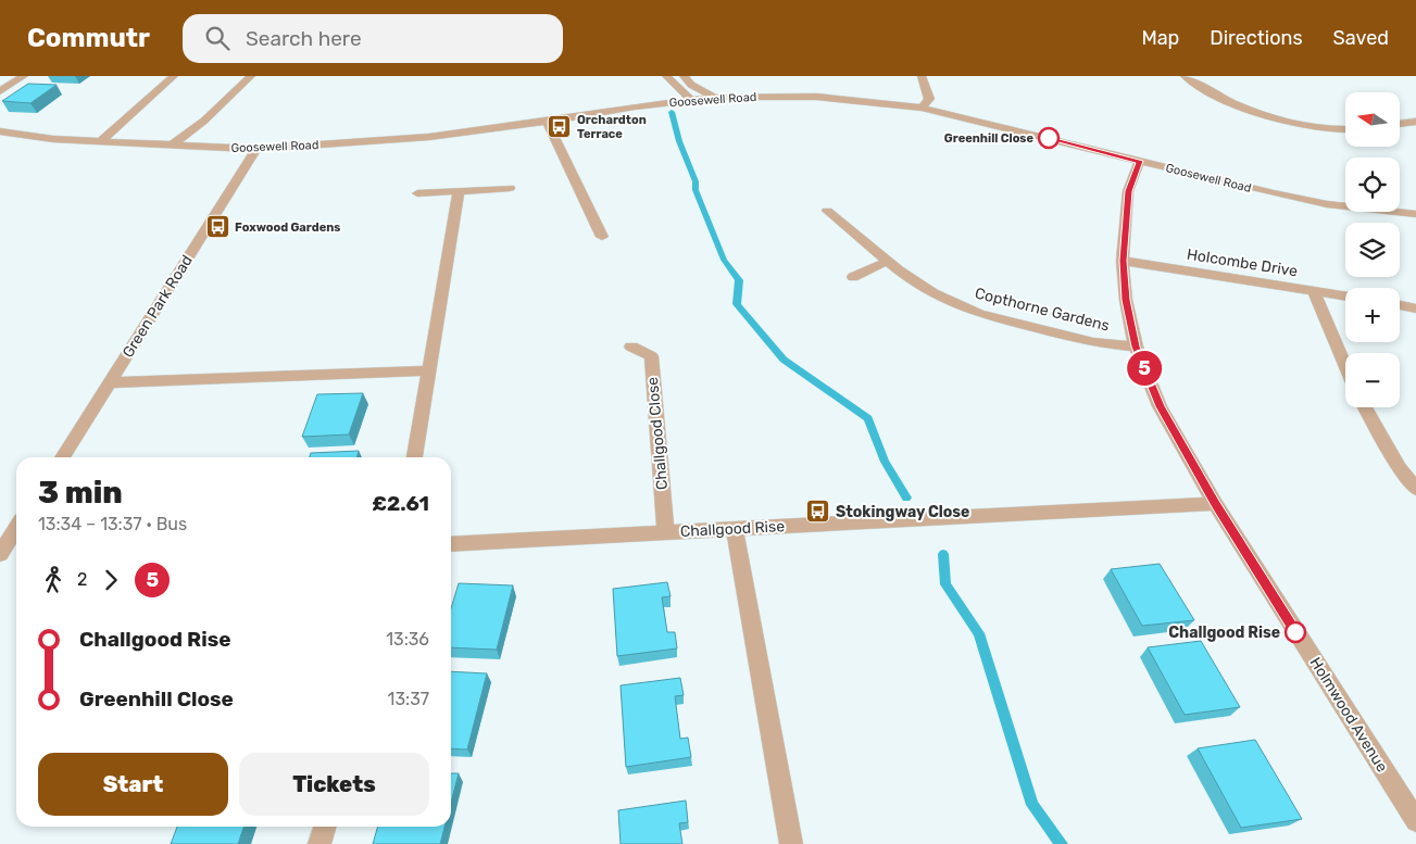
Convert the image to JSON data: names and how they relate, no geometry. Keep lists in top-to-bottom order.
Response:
{
  "streets": {
    "street": [
      "Goosewell Road",
      "Holcombe Drive",
      "Green Park Road",
      "Copthorne Gardens",
      "Challgood Close",
      "Challgood Rise",
      "Holmwood Avenue"
    ]
  },
  "crossings": [
    ["Goosewell Road", "Green Park Road"],
    ["Goosewell Road", "Holmwood Avenue"],
    ["Holcombe Drive", "Holmwood Avenue"],
    ["Copthorne Gardens", "Holmwood Avenue"],
    ["Challgood Close", "Challgood Rise"],
    ["Challgood Rise", "Holmwood Avenue"]
  ],
  "places": {
    "bus stop": ["Orchardton Terrace", "Foxwood Gardens", "Stokingway Close"],
    "other": ["Greenhill Close", "Challgood Rise"]
  },
  "lines": ["bus line 5"],
  "north": "left",
  "page": {
    "header": "Commutr",
    "search": "Search here",
    "nav": ["Map", "Directions", "Saved"],
    "on_map": "5",
    "map_buttons": ["+", "−"],
    "heading": ["3 min", "13:34 – 13:37 · Bus", "£2.61"],
    "legs": ["2", "5"],
    "list": [
      {
        "name": "Challgood Rise",
        "value": "13:36"
      },
      {
        "name": "Greenhill Close",
        "value": "13:37"
      }
    ],
    "buttons": ["Start", "Tickets"]
  }
}
